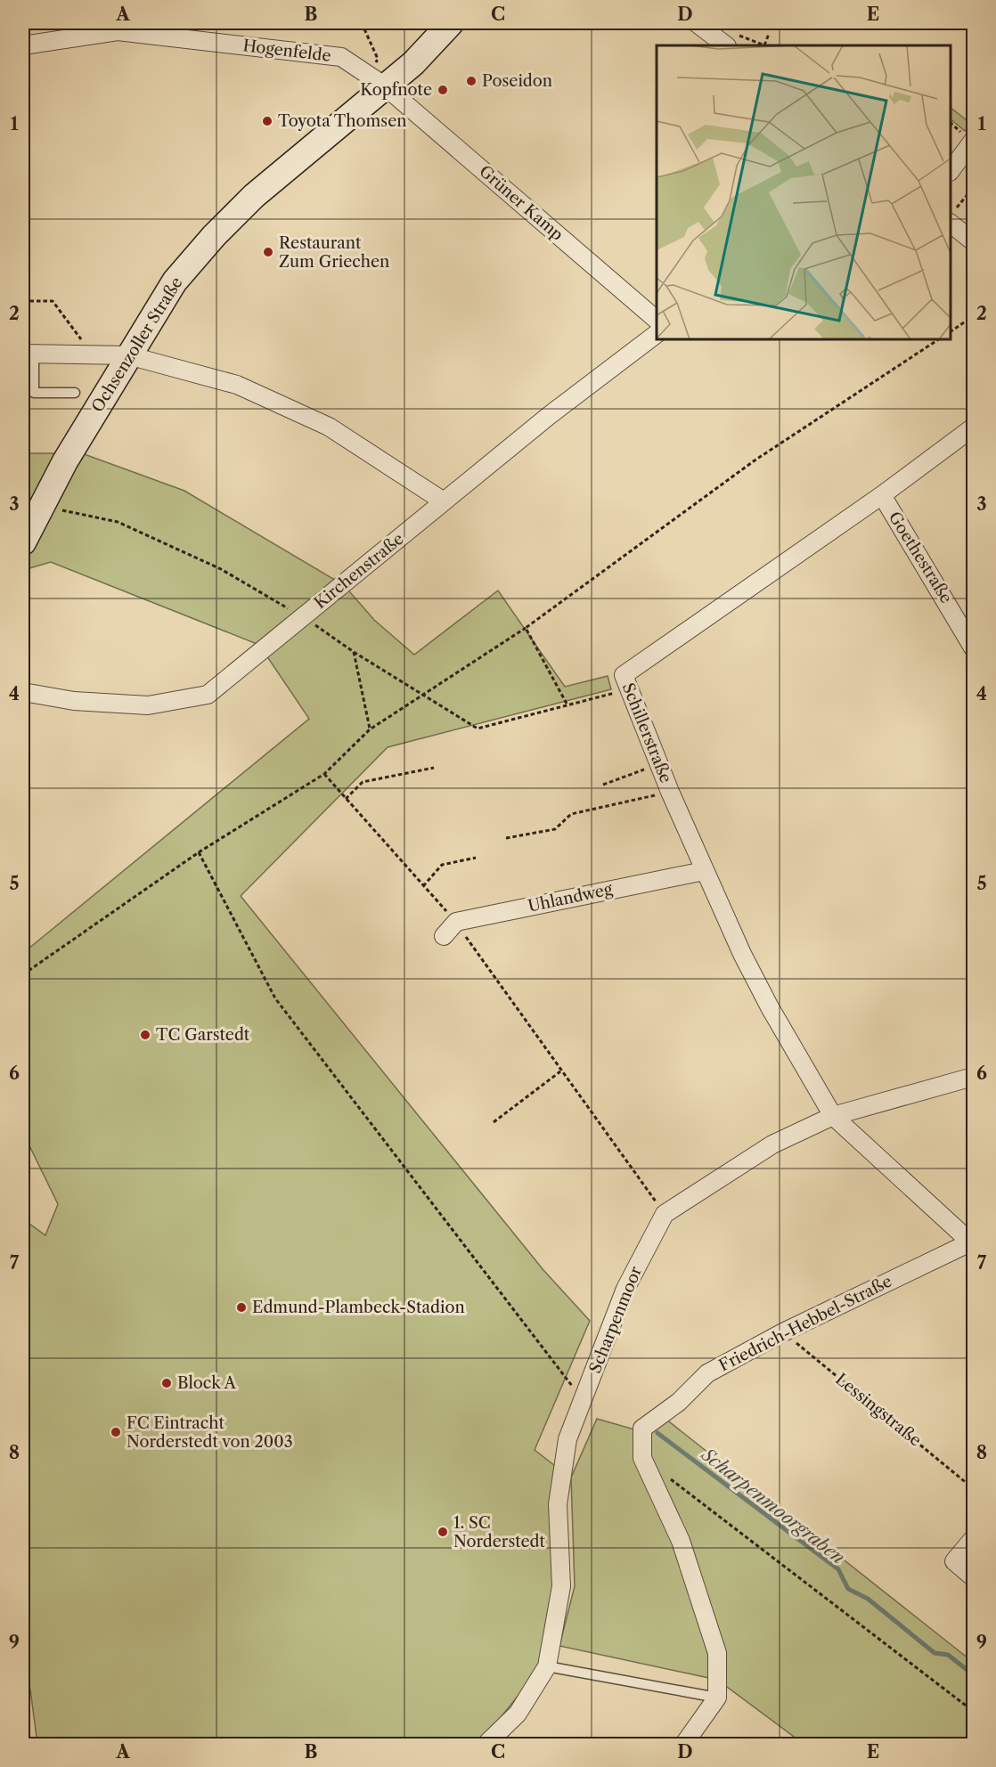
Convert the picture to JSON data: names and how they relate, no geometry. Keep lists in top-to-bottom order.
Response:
{
  "streets": {
    "street": [
      "Hogenfelde",
      "Grüner Kamp",
      "Ochsenzoller Straße",
      "Goethestraße",
      "Kirchenstraße",
      "Schillerstraße",
      "Uhlandweg",
      "Scharpenmoor",
      "Friedrich-Hebbel-Straße"
    ],
    "path": ["Lessingstraße"]
  },
  "crossings": [
    ["Hogenfelde", "Grüner Kamp"],
    ["Hogenfelde", "Ochsenzoller Straße"],
    ["Grüner Kamp", "Ochsenzoller Straße"],
    ["Goethestraße", "Schillerstraße"],
    ["Schillerstraße", "Uhlandweg"],
    ["Schillerstraße", "Scharpenmoor"],
    ["Schillerstraße", "Friedrich-Hebbel-Straße"],
    ["Friedrich-Hebbel-Straße", "Lessingstraße"]
  ],
  "water": ["Scharpenmoorgraben"],
  "places": [
    "Poseidon",
    "Kopfnote",
    "Toyota Thomsen",
    "Restaurant Zum Griechen",
    "TC Garstedt",
    "Edmund-Plambeck-Stadion",
    "Block A",
    "FC Eintracht Norderstedt von 2003",
    "1. SC Norderstedt"
  ],
  "grid": {
    "columns": [
      "A",
      "B",
      "C",
      "D",
      "E"
    ],
    "rows": [
      "1",
      "2",
      "3",
      "4",
      "5",
      "6",
      "7",
      "8",
      "9"
    ]
  }
}
